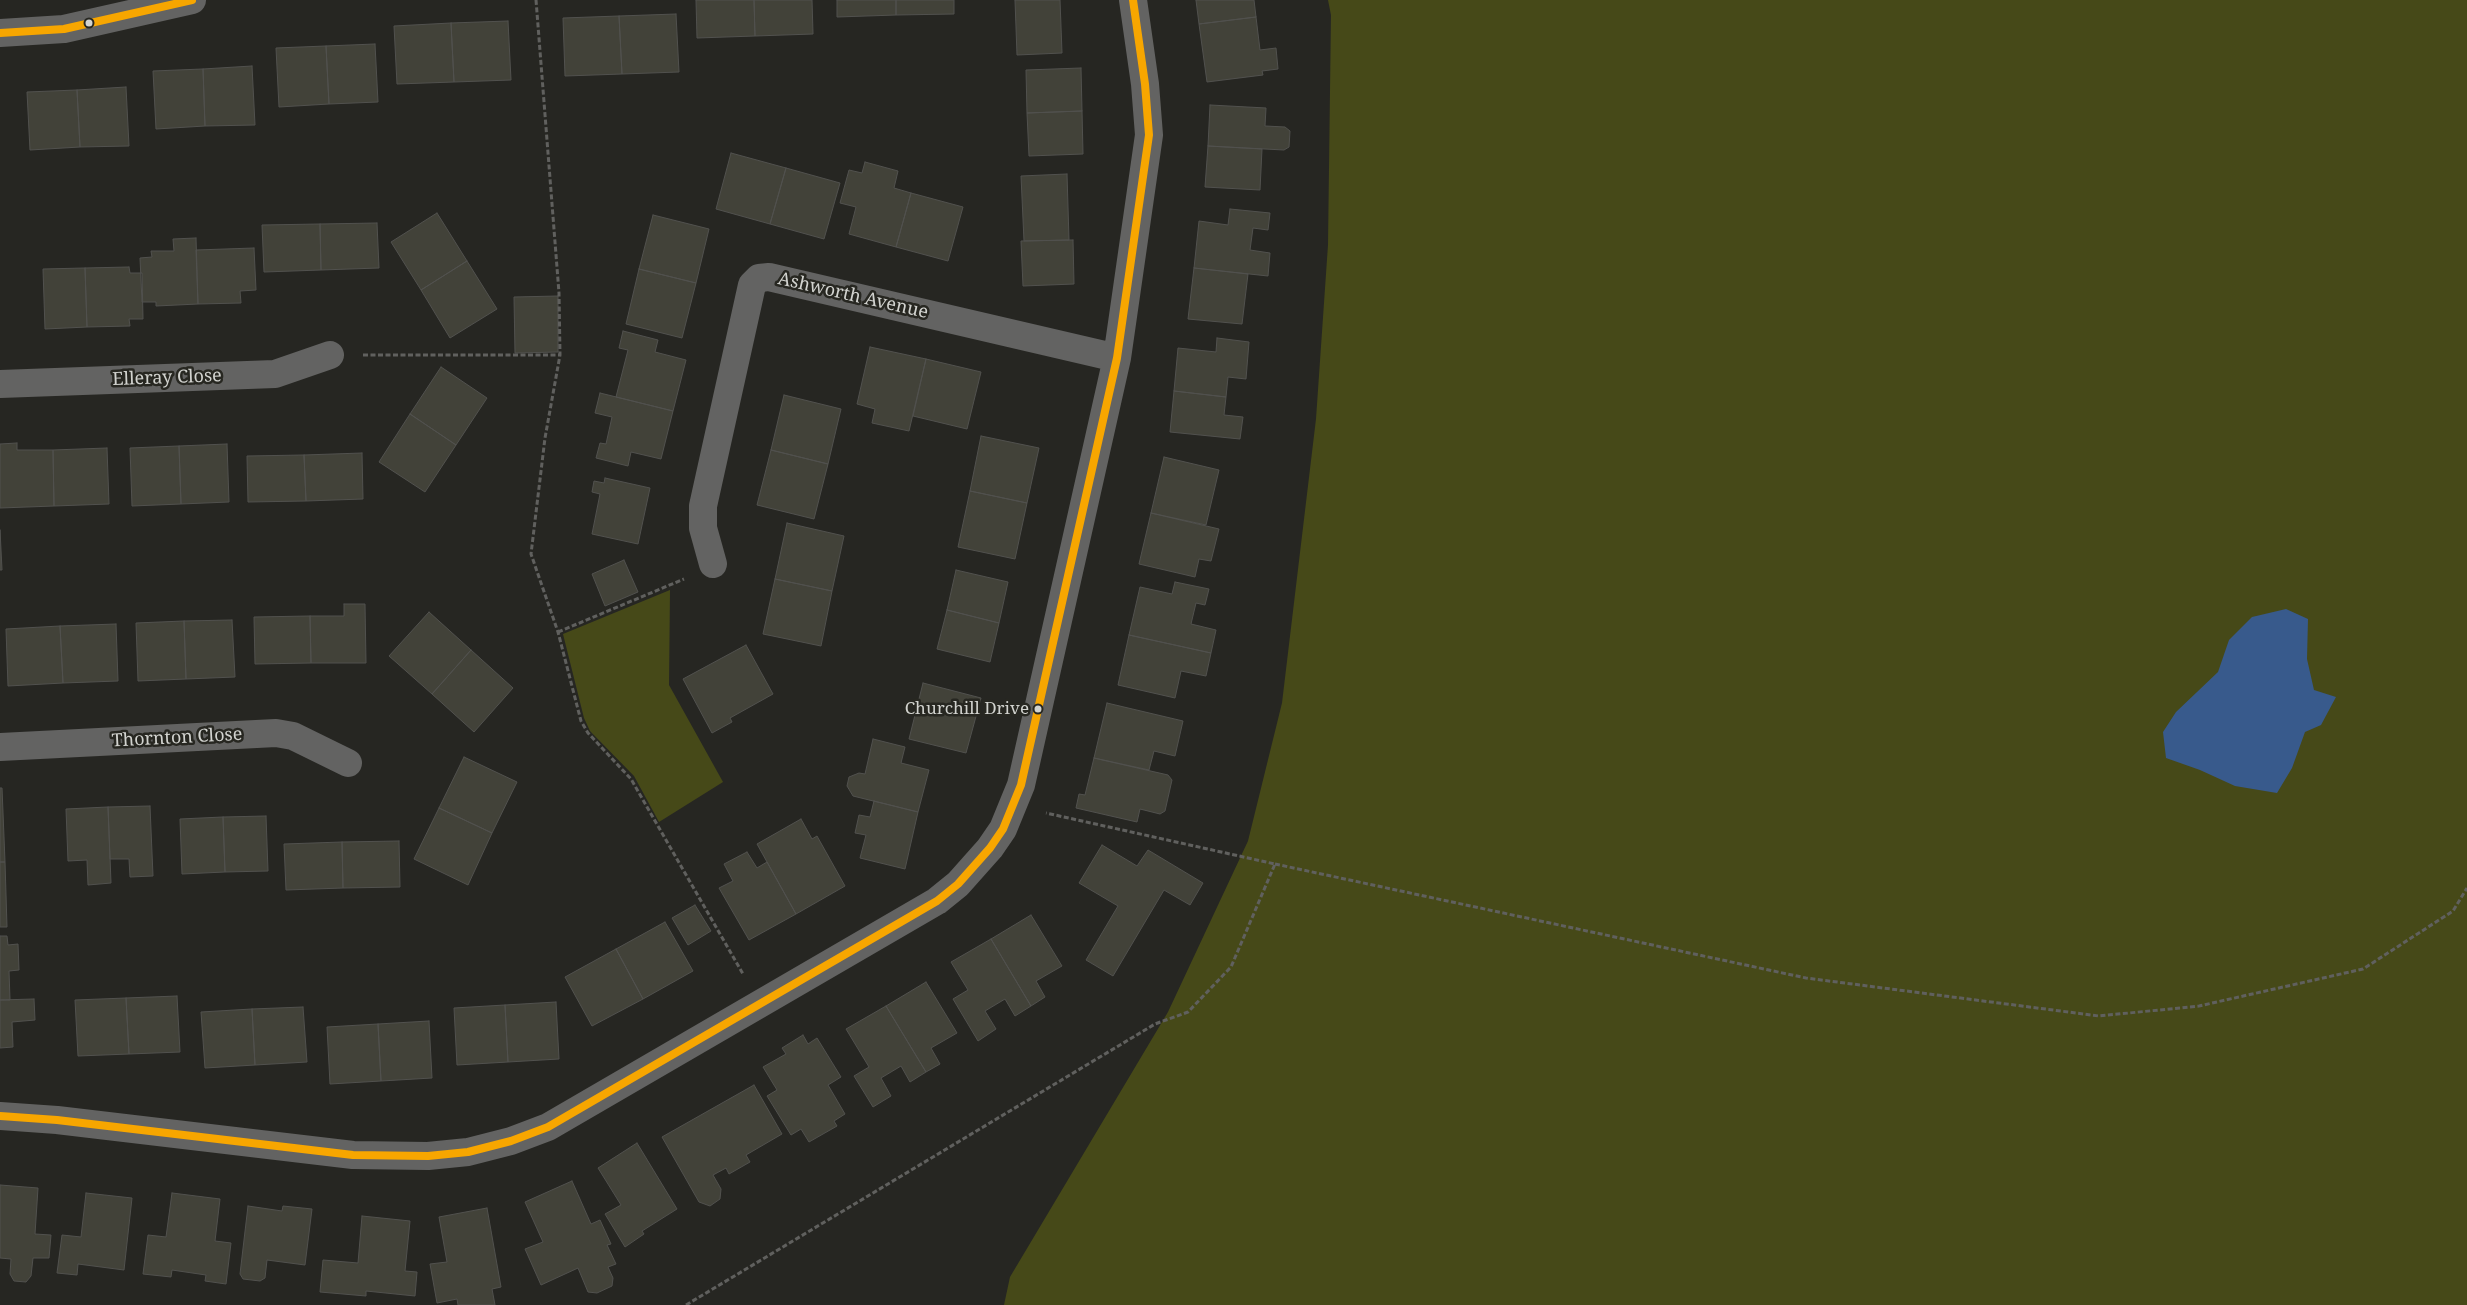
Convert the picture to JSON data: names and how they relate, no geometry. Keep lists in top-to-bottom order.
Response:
{
  "streets": {
    "street": ["Ashworth Avenue", "Elleray Close", "Thornton Close"]
  },
  "places": ["Churchill Drive"]
}
